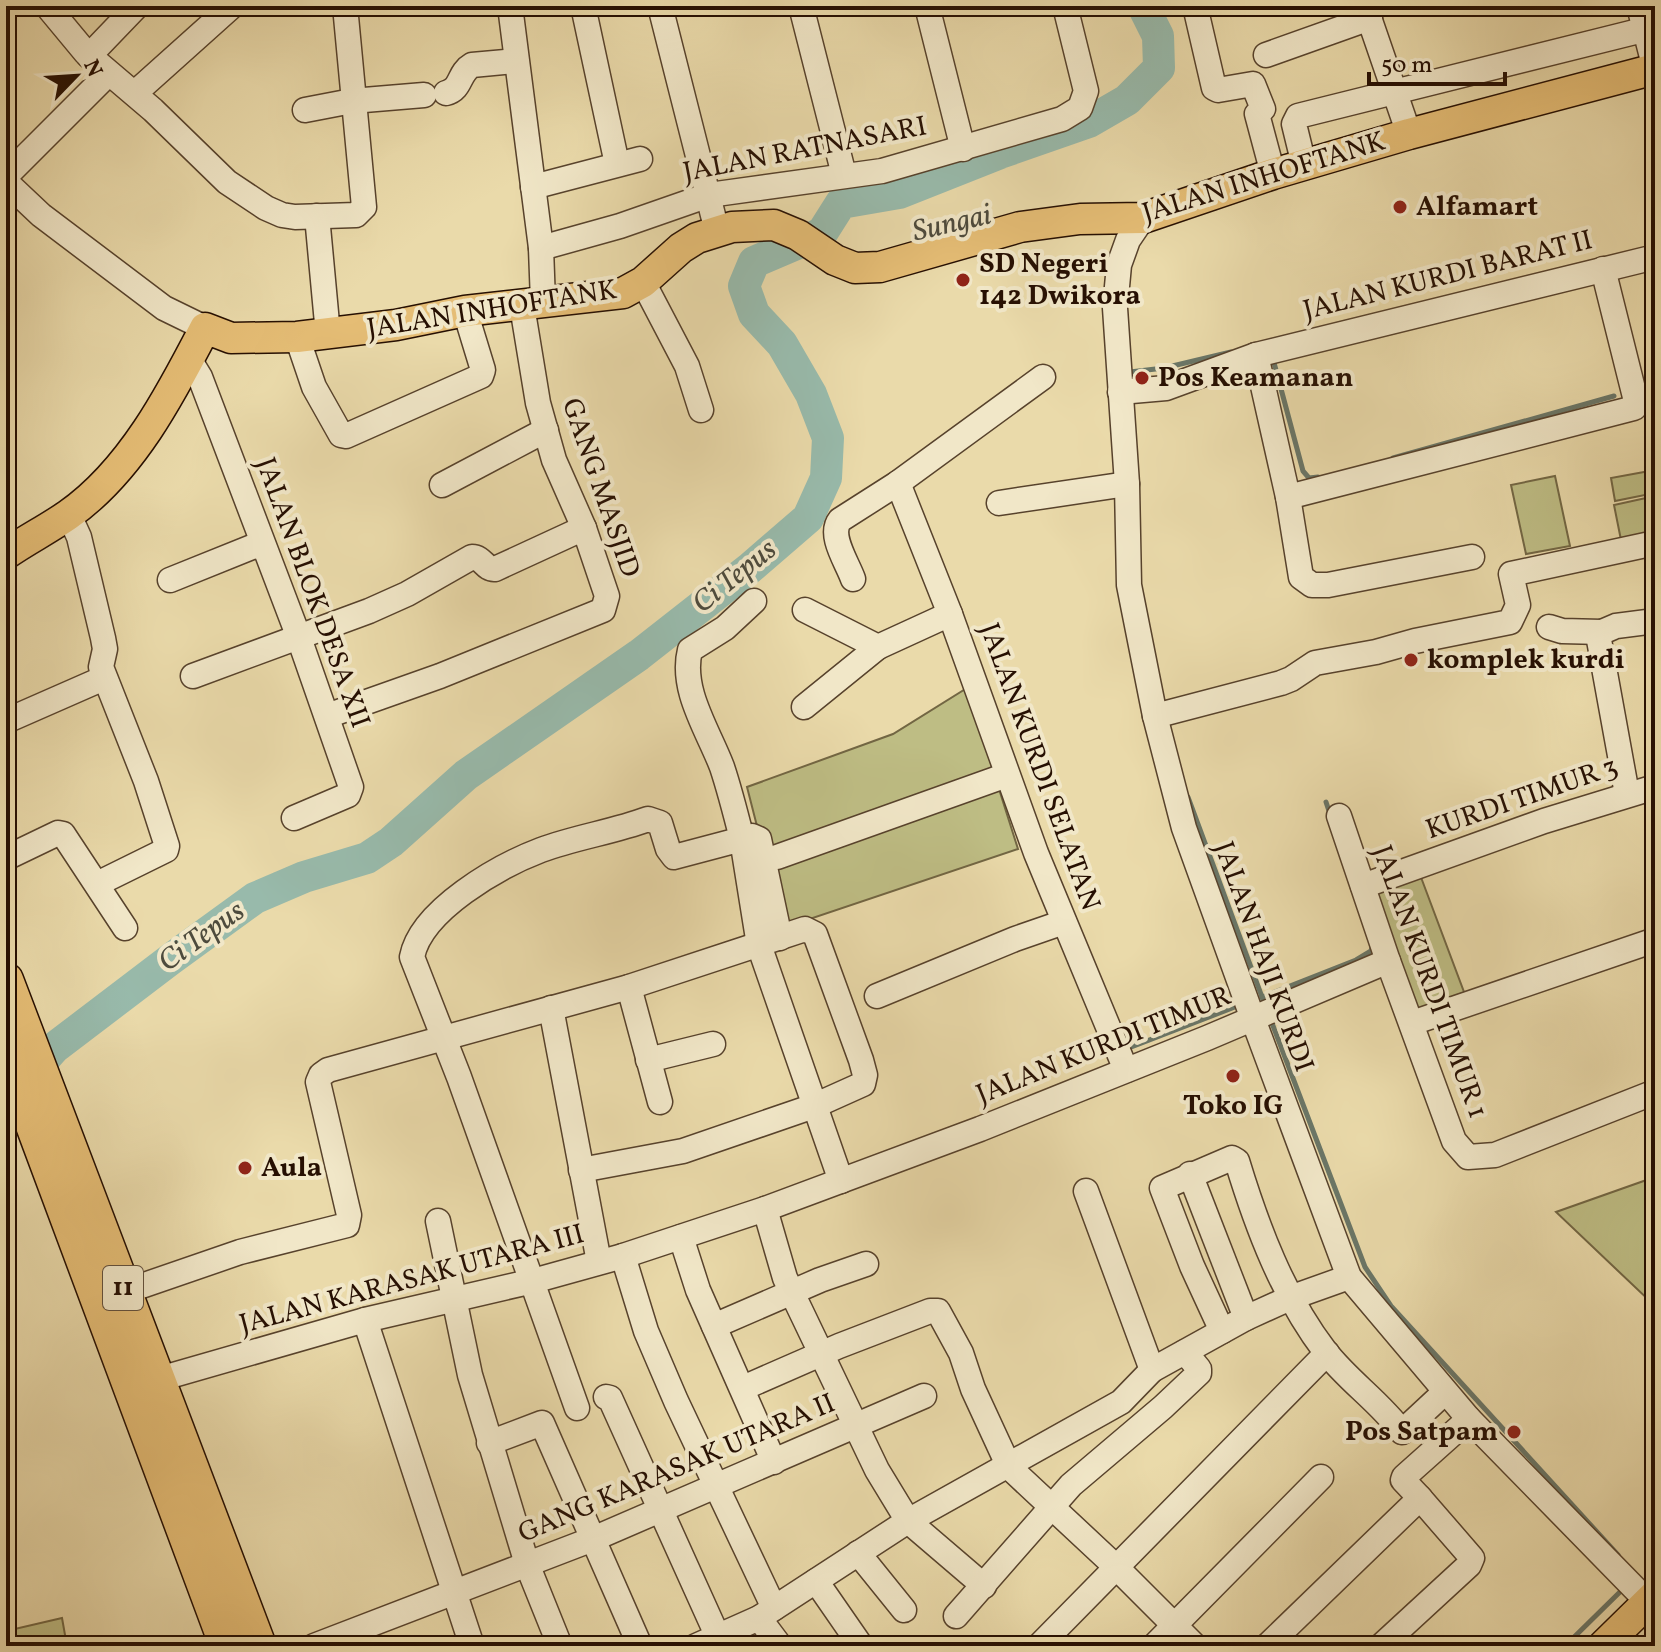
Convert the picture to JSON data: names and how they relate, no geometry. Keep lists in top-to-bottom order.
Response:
{
  "streets": {
    "highway": ["11"],
    "main road": ["JALAN INHOFTANK"],
    "street": [
      "JALAN RATNASARI",
      "JALAN KURDI BARAT II",
      "GANG MASJID",
      "JALAN BLOK DESA XII",
      "JALAN KURDI SELATAN",
      "KURDI TIMUR 3",
      "JALAN HAJI KURDI",
      "JALAN KURDI TIMUR 1",
      "JALAN KURDI TIMUR",
      "JALAN KARASAK UTARA III",
      "GANG KARASAK UTARA II"
    ]
  },
  "crossings": [
    ["JALAN RATNASARI", "JALAN INHOFTANK"],
    ["JALAN RATNASARI", "GANG MASJID"],
    ["JALAN INHOFTANK", "GANG MASJID"],
    ["JALAN INHOFTANK", "JALAN HAJI KURDI"],
    ["JALAN KURDI BARAT II", "JALAN HAJI KURDI"],
    ["GANG MASJID", "JALAN BLOK DESA XII"],
    ["JALAN KURDI SELATAN", "JALAN KURDI TIMUR"],
    ["KURDI TIMUR 3", "JALAN KURDI TIMUR 1"],
    ["JALAN HAJI KURDI", "JALAN KURDI TIMUR"],
    ["JALAN KURDI TIMUR 1", "JALAN KURDI TIMUR"],
    ["JALAN KURDI TIMUR", "JALAN KARASAK UTARA III"],
    ["JALAN KARASAK UTARA III", "11"]
  ],
  "water": ["Sungai", "Ci Tepus"],
  "places": [
    "Alfamart",
    "SD Negeri 142 Dwikora",
    "Pos Keamanan",
    "komplek kurdi",
    "Toko IG",
    "Aula",
    "Pos Satpam"
  ],
  "scale_bar": "50 m",
  "north": "top right"
}
